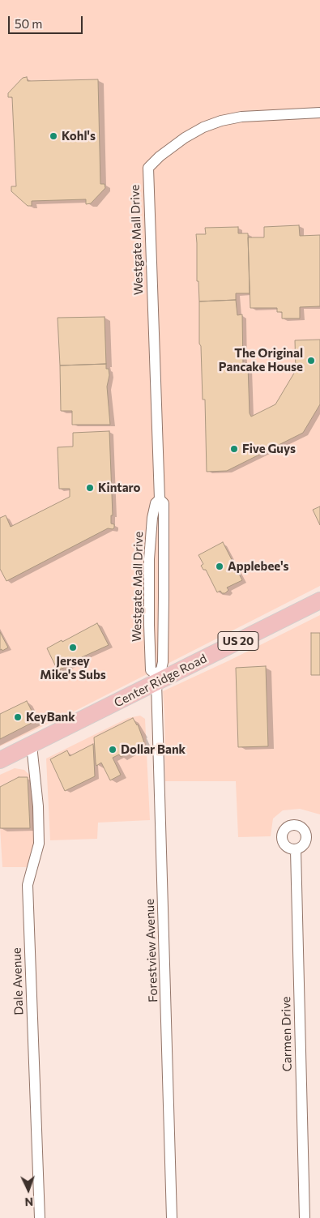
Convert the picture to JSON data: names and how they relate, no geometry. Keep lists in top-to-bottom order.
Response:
{
  "streets": {
    "main road": ["US 20", "Center Ridge Road"],
    "street": [
      "Westgate Mall Drive",
      "Forestview Avenue",
      "Dale Avenue",
      "Carmen Drive"
    ]
  },
  "crossings": [
    ["Westgate Mall Drive", "Center Ridge Road"],
    ["Westgate Mall Drive", "Forestview Avenue"],
    ["Center Ridge Road", "Forestview Avenue"],
    ["Center Ridge Road", "Dale Avenue"]
  ],
  "places": [
    "Kohl's",
    "The Original Pancake House",
    "Five Guys",
    "Kintaro",
    "Applebee's",
    "Jersey Mike's Subs",
    "KeyBank",
    "Dollar Bank"
  ],
  "scale_bar": "50 m",
  "north": "bottom"
}
